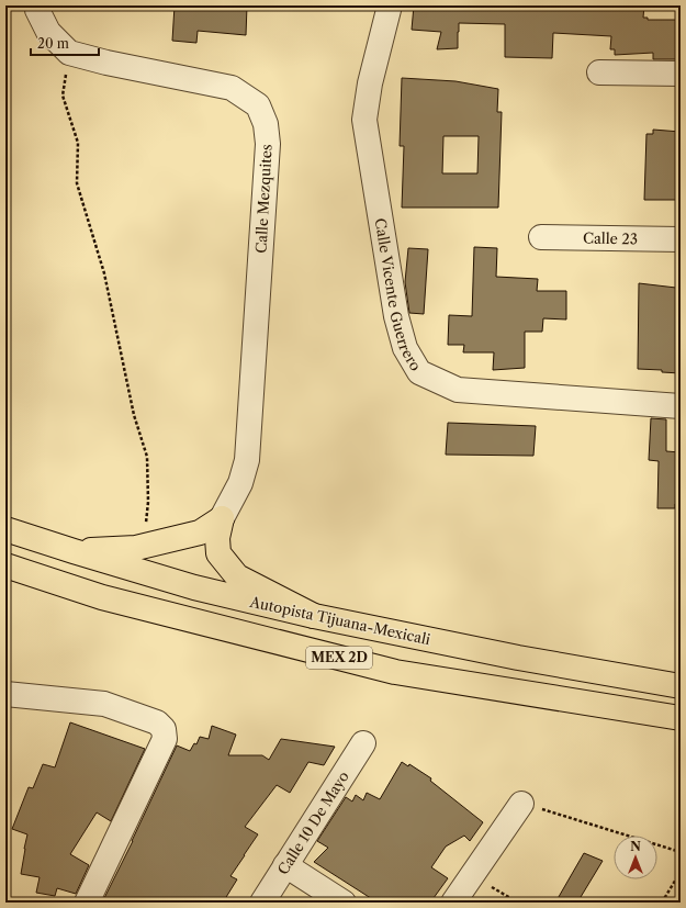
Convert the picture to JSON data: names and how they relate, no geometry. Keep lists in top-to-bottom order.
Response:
{
  "streets": {
    "highway": ["Autopista Tijuana-Mexicali", "MEX 2D"],
    "street": [
      "Calle Mezquites",
      "Calle 23",
      "Calle Vicente Guerrero",
      "Calle 10 De Mayo"
    ]
  },
  "scale_bar": "20 m",
  "north": "top"
}
